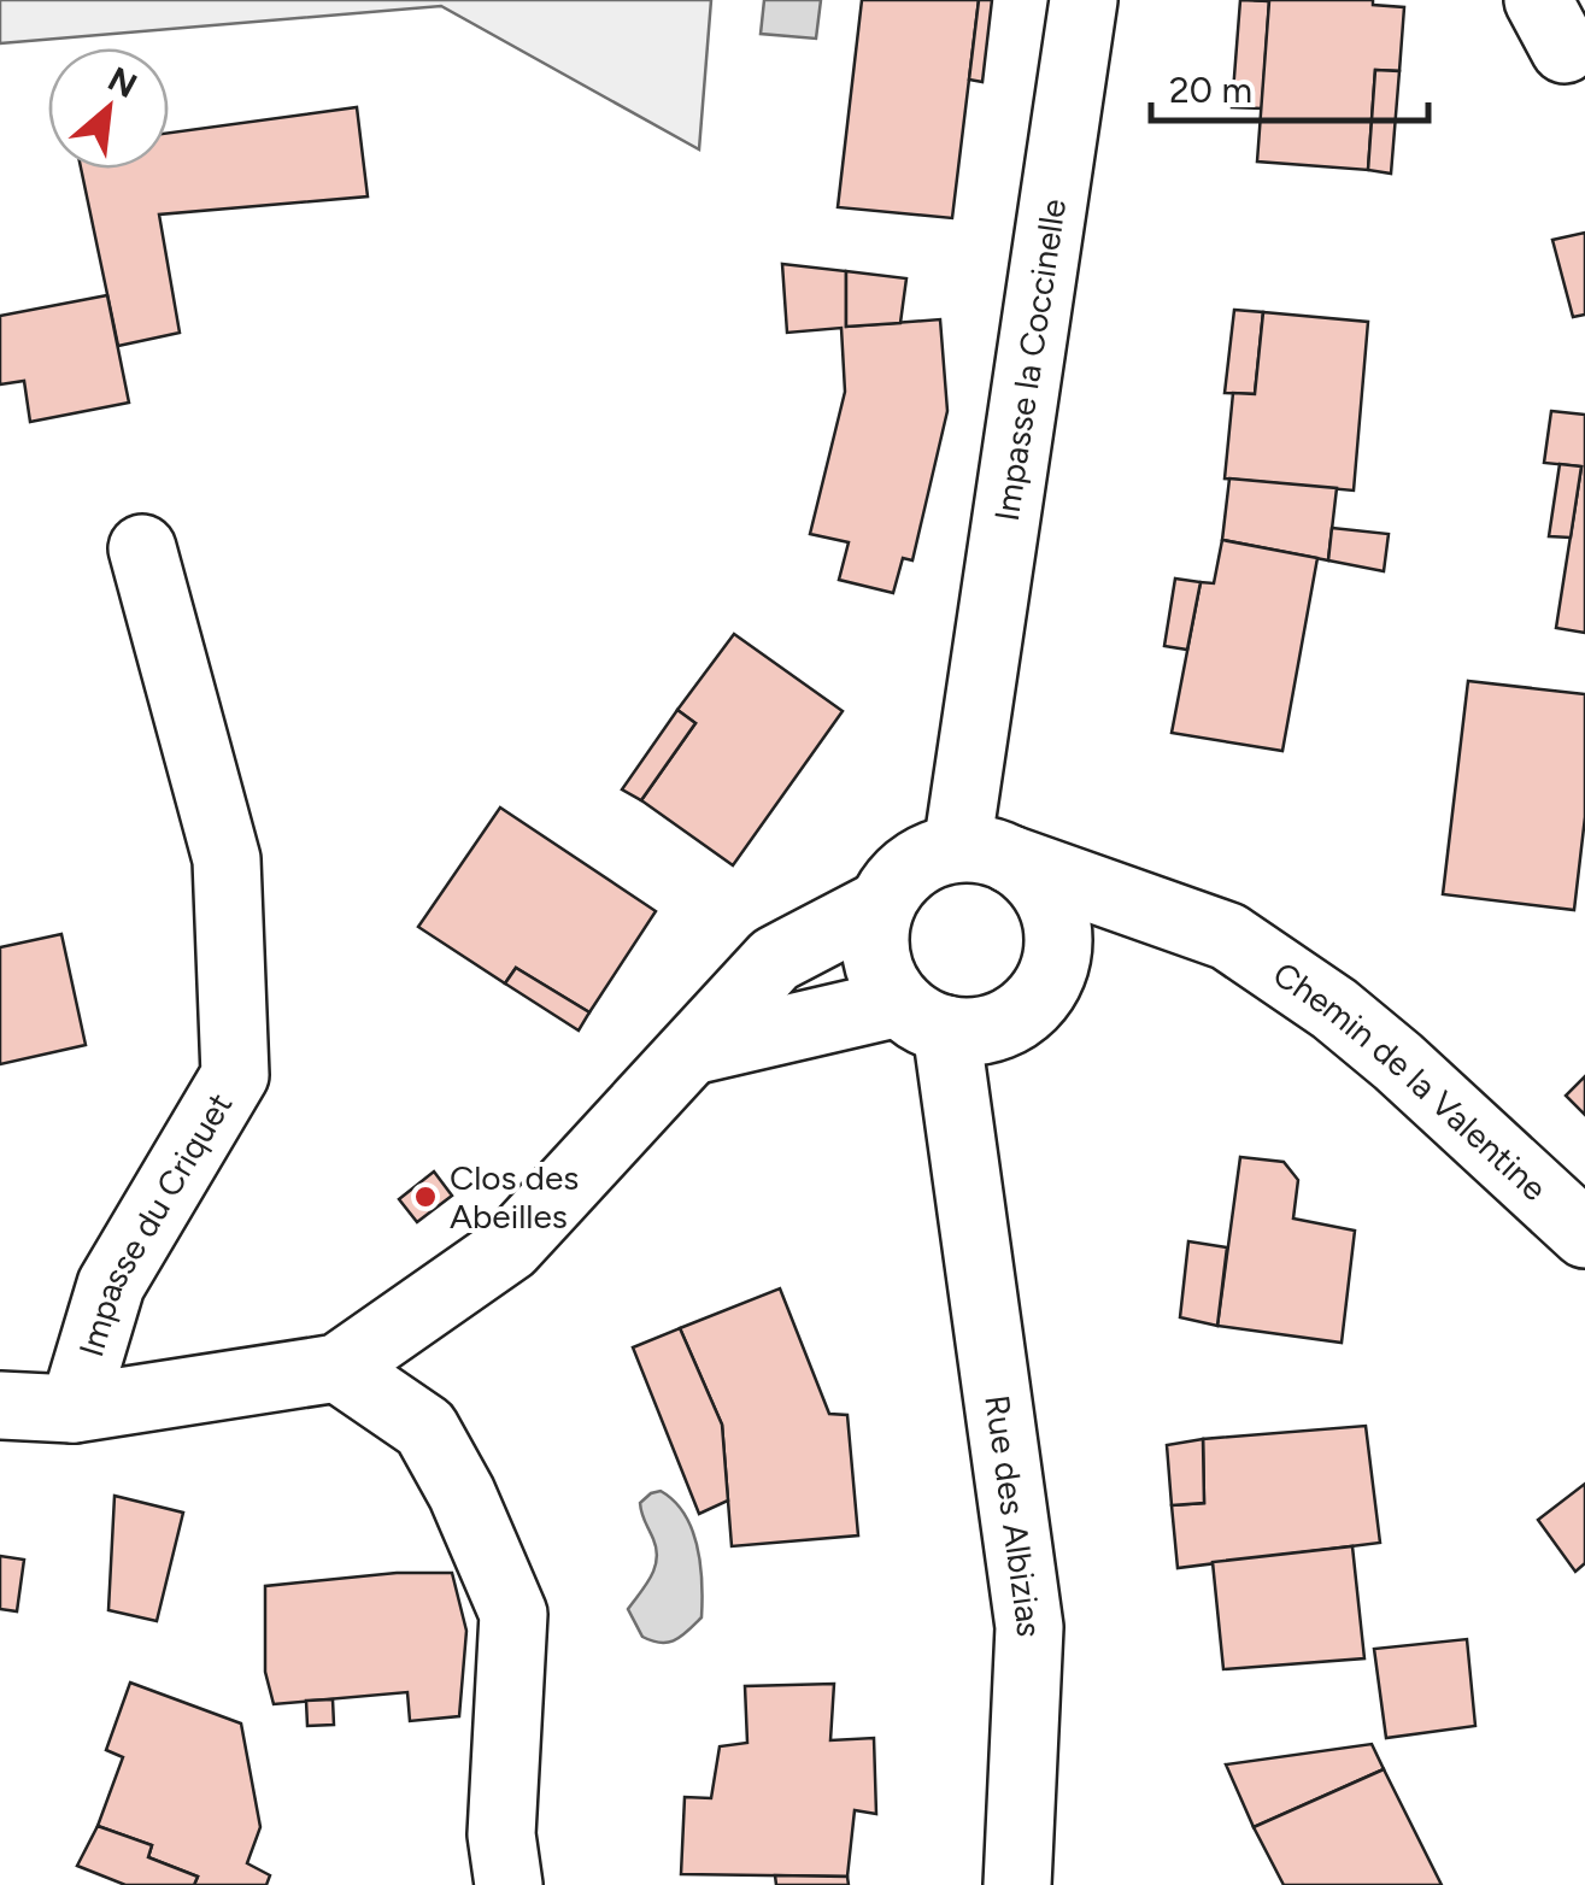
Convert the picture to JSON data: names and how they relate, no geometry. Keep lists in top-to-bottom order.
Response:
{
  "streets": {
    "street": [
      "Impasse la Coccinelle",
      "Chemin de la Valentine",
      "Impasse du Criquet",
      "Rue des Albizias"
    ]
  },
  "crossings": [
    ["Impasse la Coccinelle", "Chemin de la Valentine"],
    ["Impasse la Coccinelle", "Rue des Albizias"],
    ["Chemin de la Valentine", "Rue des Albizias"]
  ],
  "places": ["Clos des Abeilles"],
  "scale_bar": "20 m",
  "north": "top right"
}
